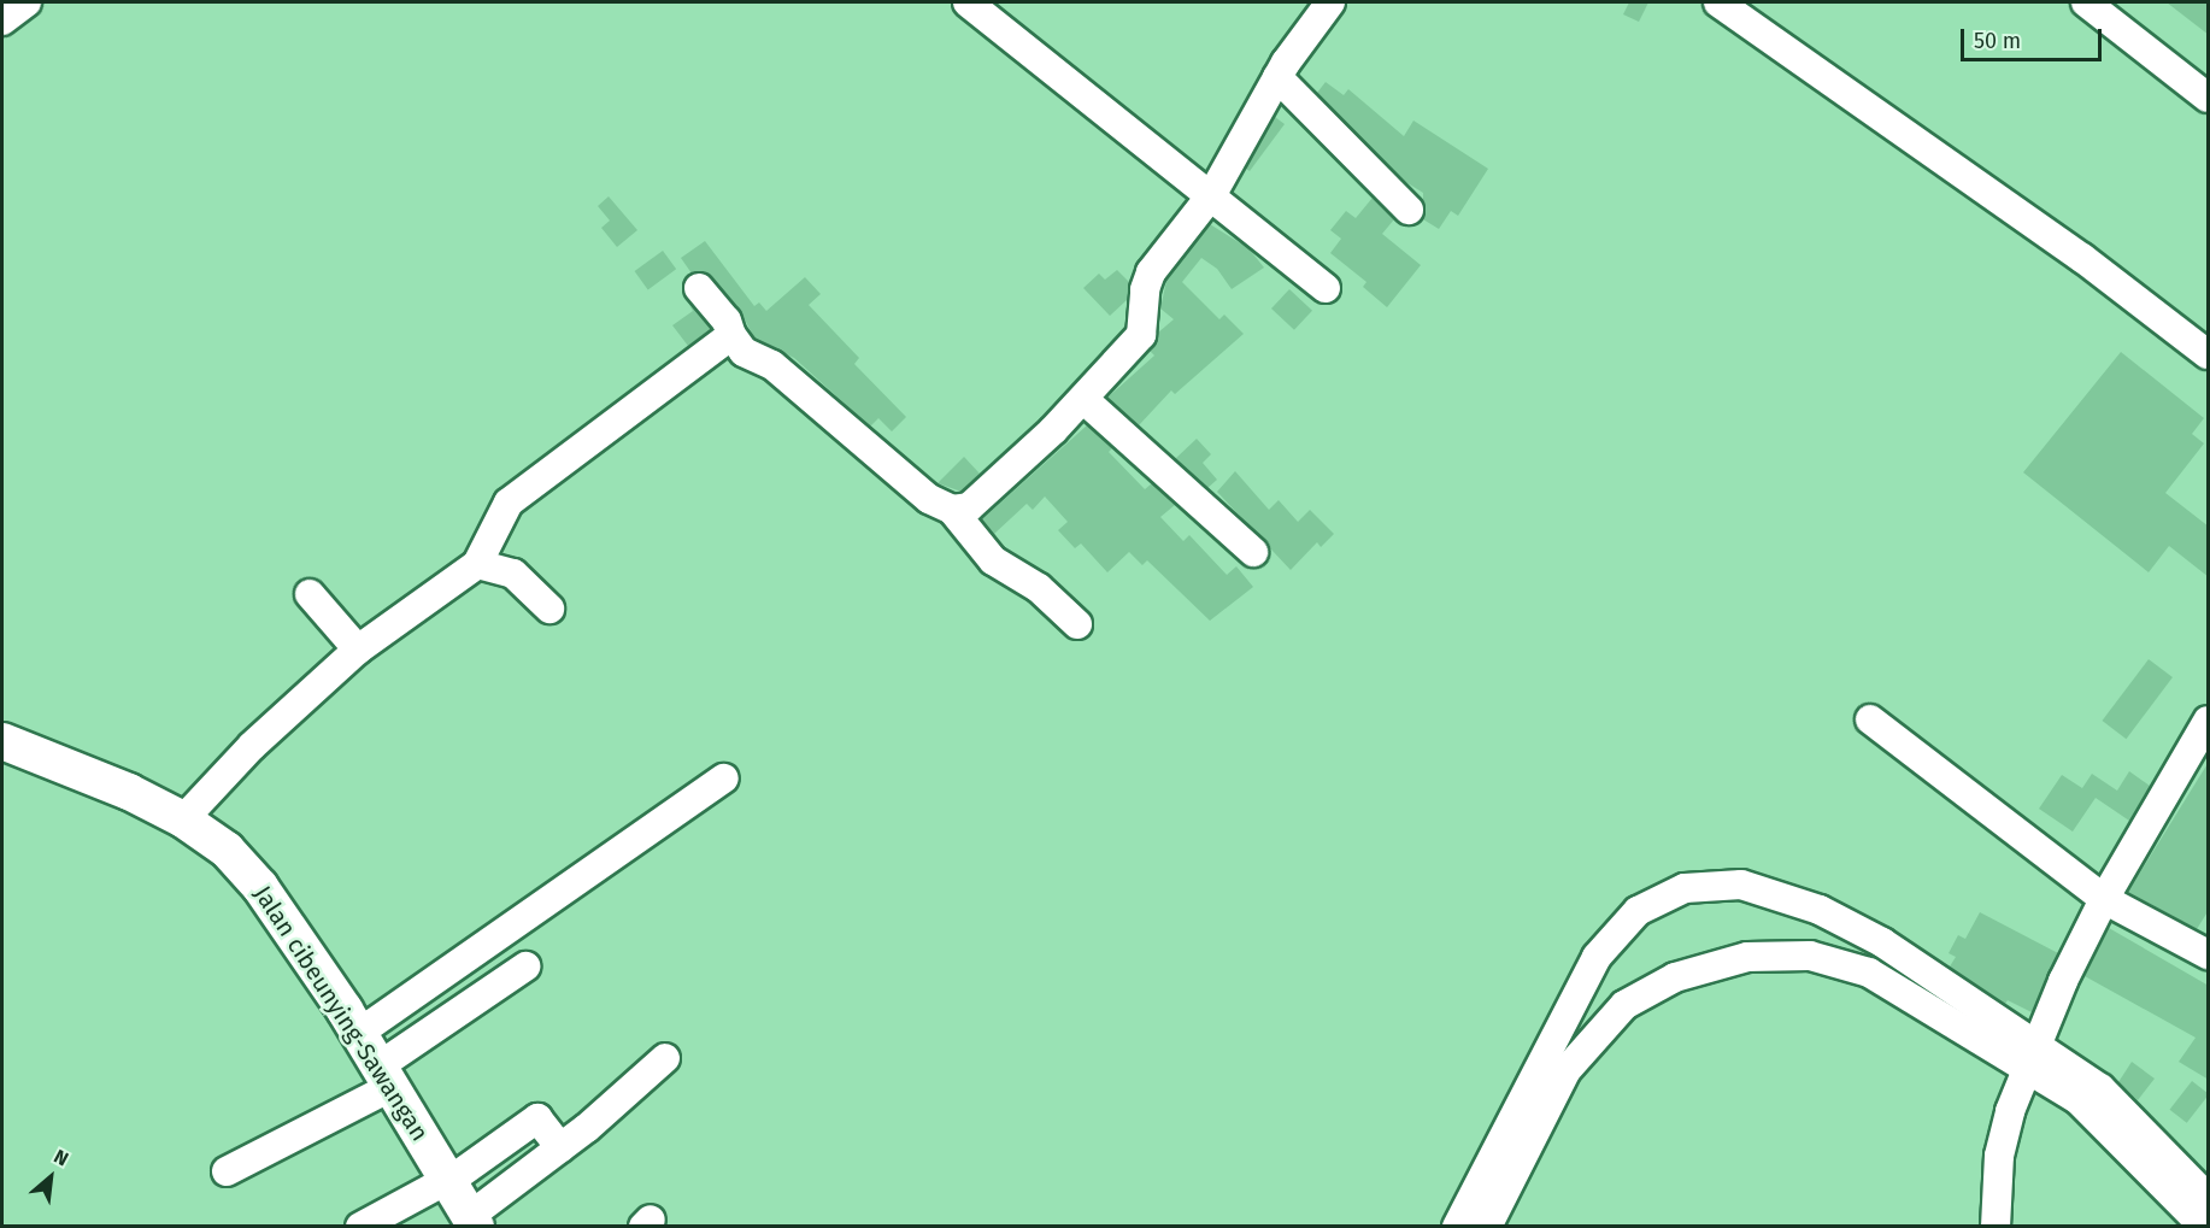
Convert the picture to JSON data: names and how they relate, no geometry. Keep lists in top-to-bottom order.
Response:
{
  "streets": {
    "main road": ["Jalan cibeunying-Sawangan"]
  },
  "scale_bar": "50 m",
  "north": "top right"
}
